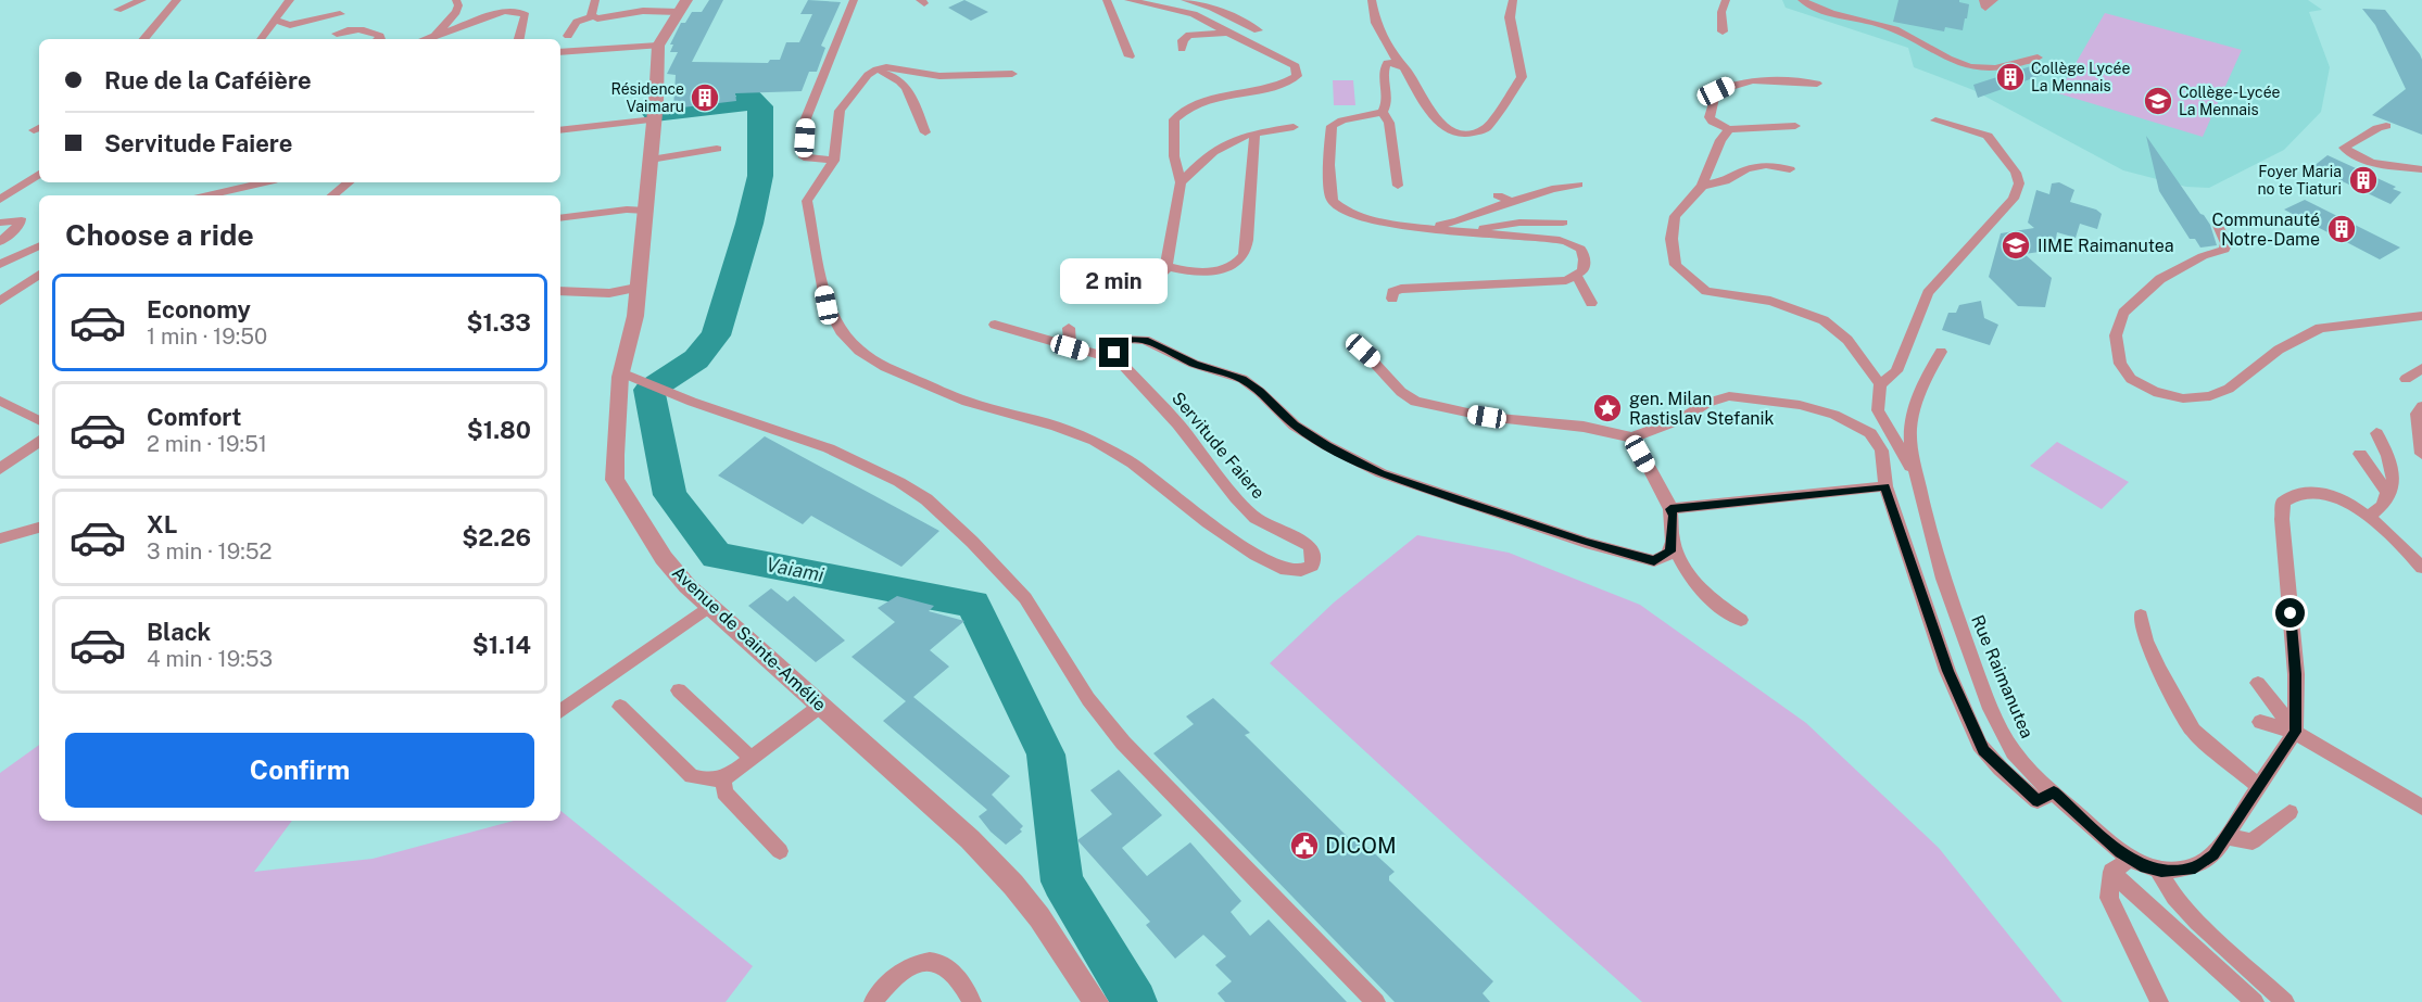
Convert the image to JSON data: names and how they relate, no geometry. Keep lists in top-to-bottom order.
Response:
{
  "streets": {
    "street": ["Servitude Faiere", "Avenue de Sainte-Amélie", "Rue Raimanutea"]
  },
  "water": ["Vaiami"],
  "places": {
    "building": [
      "Collège Lycée La Mennais",
      "Résidence Vaimaru",
      "Foyer Maria no te Tiaturi",
      "Communauté Notre-Dame"
    ],
    "school or university": ["Collège-Lycée La Mennais", "IIME Raimanutea"],
    "place": ["gen. Milan Rastislav Stefanik"],
    "public building": ["DICOM"]
  },
  "page": {
    "banner": ["Rue de la Caféière", "Servitude Faiere"],
    "heading": "Choose a ride",
    "bubble": "2 min",
    "list": [
      {
        "name": "Economy",
        "note": "1 min · 19:50",
        "value": "$1.33"
      },
      {
        "name": "Comfort",
        "note": "2 min · 19:51",
        "value": "$1.80"
      },
      {
        "name": "XL",
        "note": "3 min · 19:52",
        "value": "$2.26"
      },
      {
        "name": "Black",
        "note": "4 min · 19:53",
        "value": "$1.14"
      }
    ],
    "buttons": "Confirm"
  }
}
